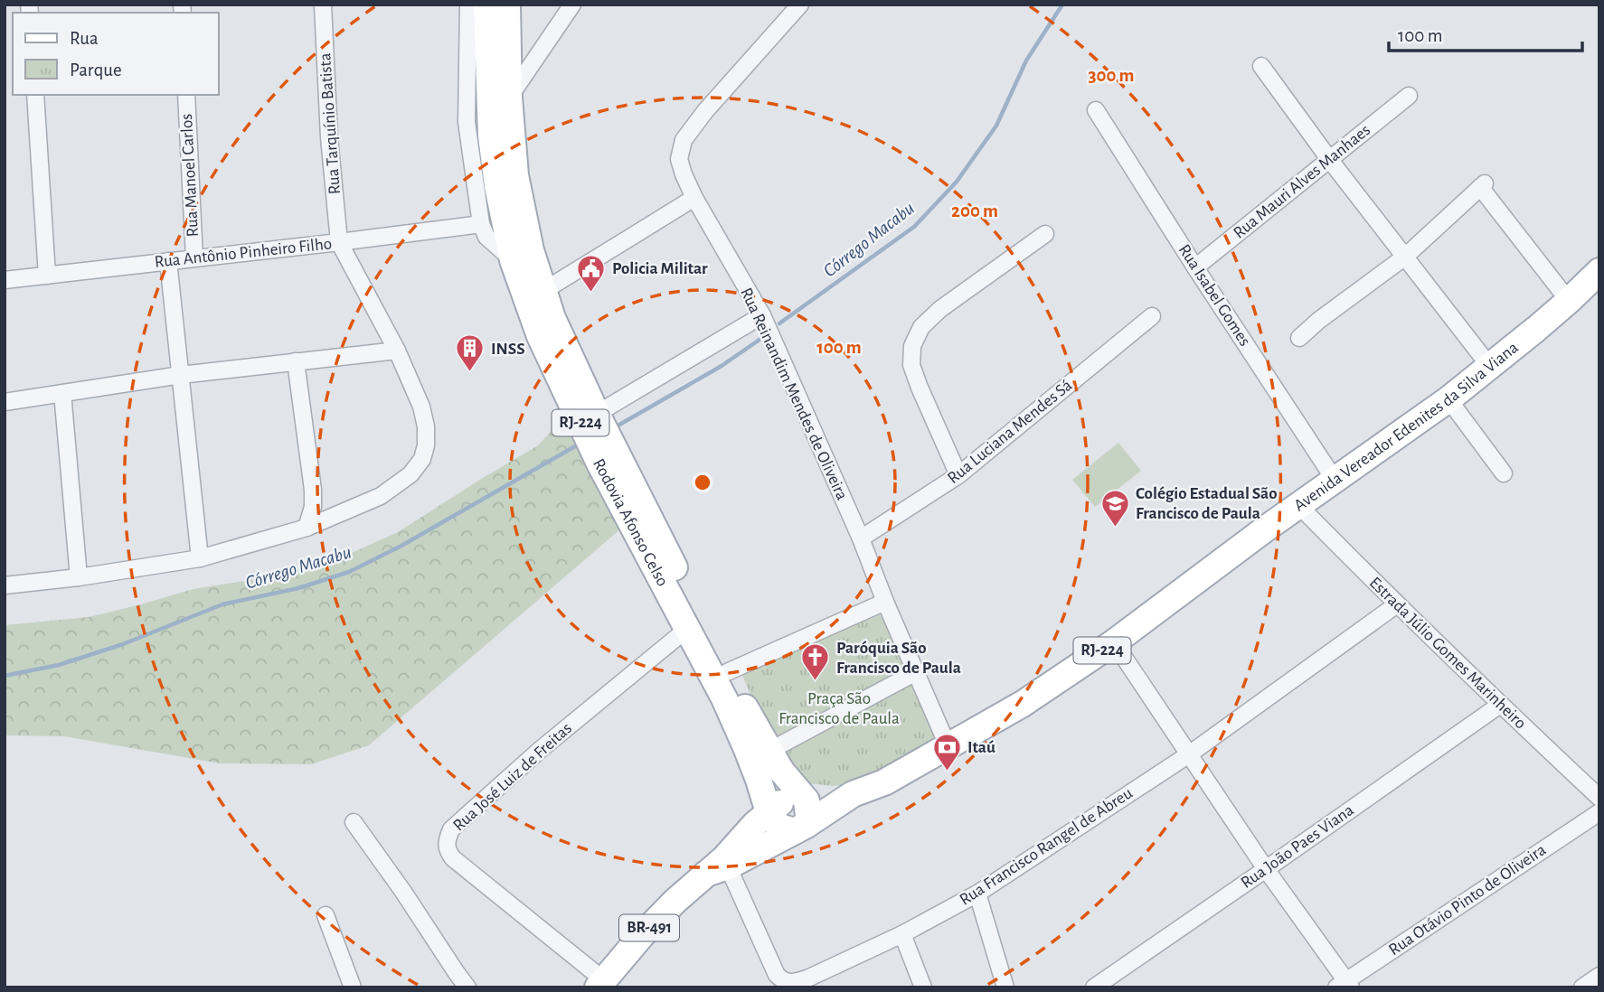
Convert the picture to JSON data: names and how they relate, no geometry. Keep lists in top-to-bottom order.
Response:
{
  "streets": {
    "main road": [
      "RJ-224",
      "Avenida Vereador Edenites da Silva Viana",
      "Rodovia Afonso Celso",
      "BR-491"
    ],
    "street": [
      "Rua Tarquínio Batista",
      "Rua Manoel Carlos",
      "Rua Mauri Alves Manhaes",
      "Rua Antônio Pinheiro Filho",
      "Rua Isabel Gomes",
      "Rua Reinandim Mendes de Oliveira",
      "Rua Luciana Mendes Sá",
      "Estrada Júlio Gomes Marinheiro",
      "Rua José Luiz de Freitas",
      "Rua Francisco Rangel de Abreu",
      "Rua João Paes Viana",
      "Rua Otávio Pinto de Oliveira"
    ]
  },
  "crossings": [
    ["Rua Tarquínio Batista", "Rua Antônio Pinheiro Filho"],
    ["Rua Manoel Carlos", "Rua Antônio Pinheiro Filho"],
    ["Rua Mauri Alves Manhaes", "Rua Isabel Gomes"],
    ["Rua Isabel Gomes", "Avenida Vereador Edenites da Silva Viana"],
    ["Rua Reinandim Mendes de Oliveira", "Avenida Vereador Edenites da Silva Viana"],
    ["Rua Reinandim Mendes de Oliveira", "Rua Luciana Mendes Sá"],
    ["Avenida Vereador Edenites da Silva Viana", "Rodovia Afonso Celso"],
    ["Avenida Vereador Edenites da Silva Viana", "Estrada Júlio Gomes Marinheiro"],
    ["Avenida Vereador Edenites da Silva Viana", "Rua José Luiz de Freitas"],
    ["Avenida Vereador Edenites da Silva Viana", "Rua Francisco Rangel de Abreu"],
    ["Rodovia Afonso Celso", "Rua José Luiz de Freitas"],
    ["Estrada Júlio Gomes Marinheiro", "Rua Francisco Rangel de Abreu"],
    ["Estrada Júlio Gomes Marinheiro", "Rua João Paes Viana"]
  ],
  "water": ["Córrego Macabu"],
  "parks": ["Praça São Francisco de Paula"],
  "places": {
    "public building": ["Policia Militar"],
    "building": ["INSS"],
    "school or university": ["Colégio Estadual São Francisco de Paula"],
    "church": ["Paróquia São Francisco de Paula"],
    "bank": ["Itaú"]
  },
  "legend": ["Rua", "Parque"],
  "scale_bar": "100 m",
  "rings": ["300 m", "200 m", "100 m"]
}
